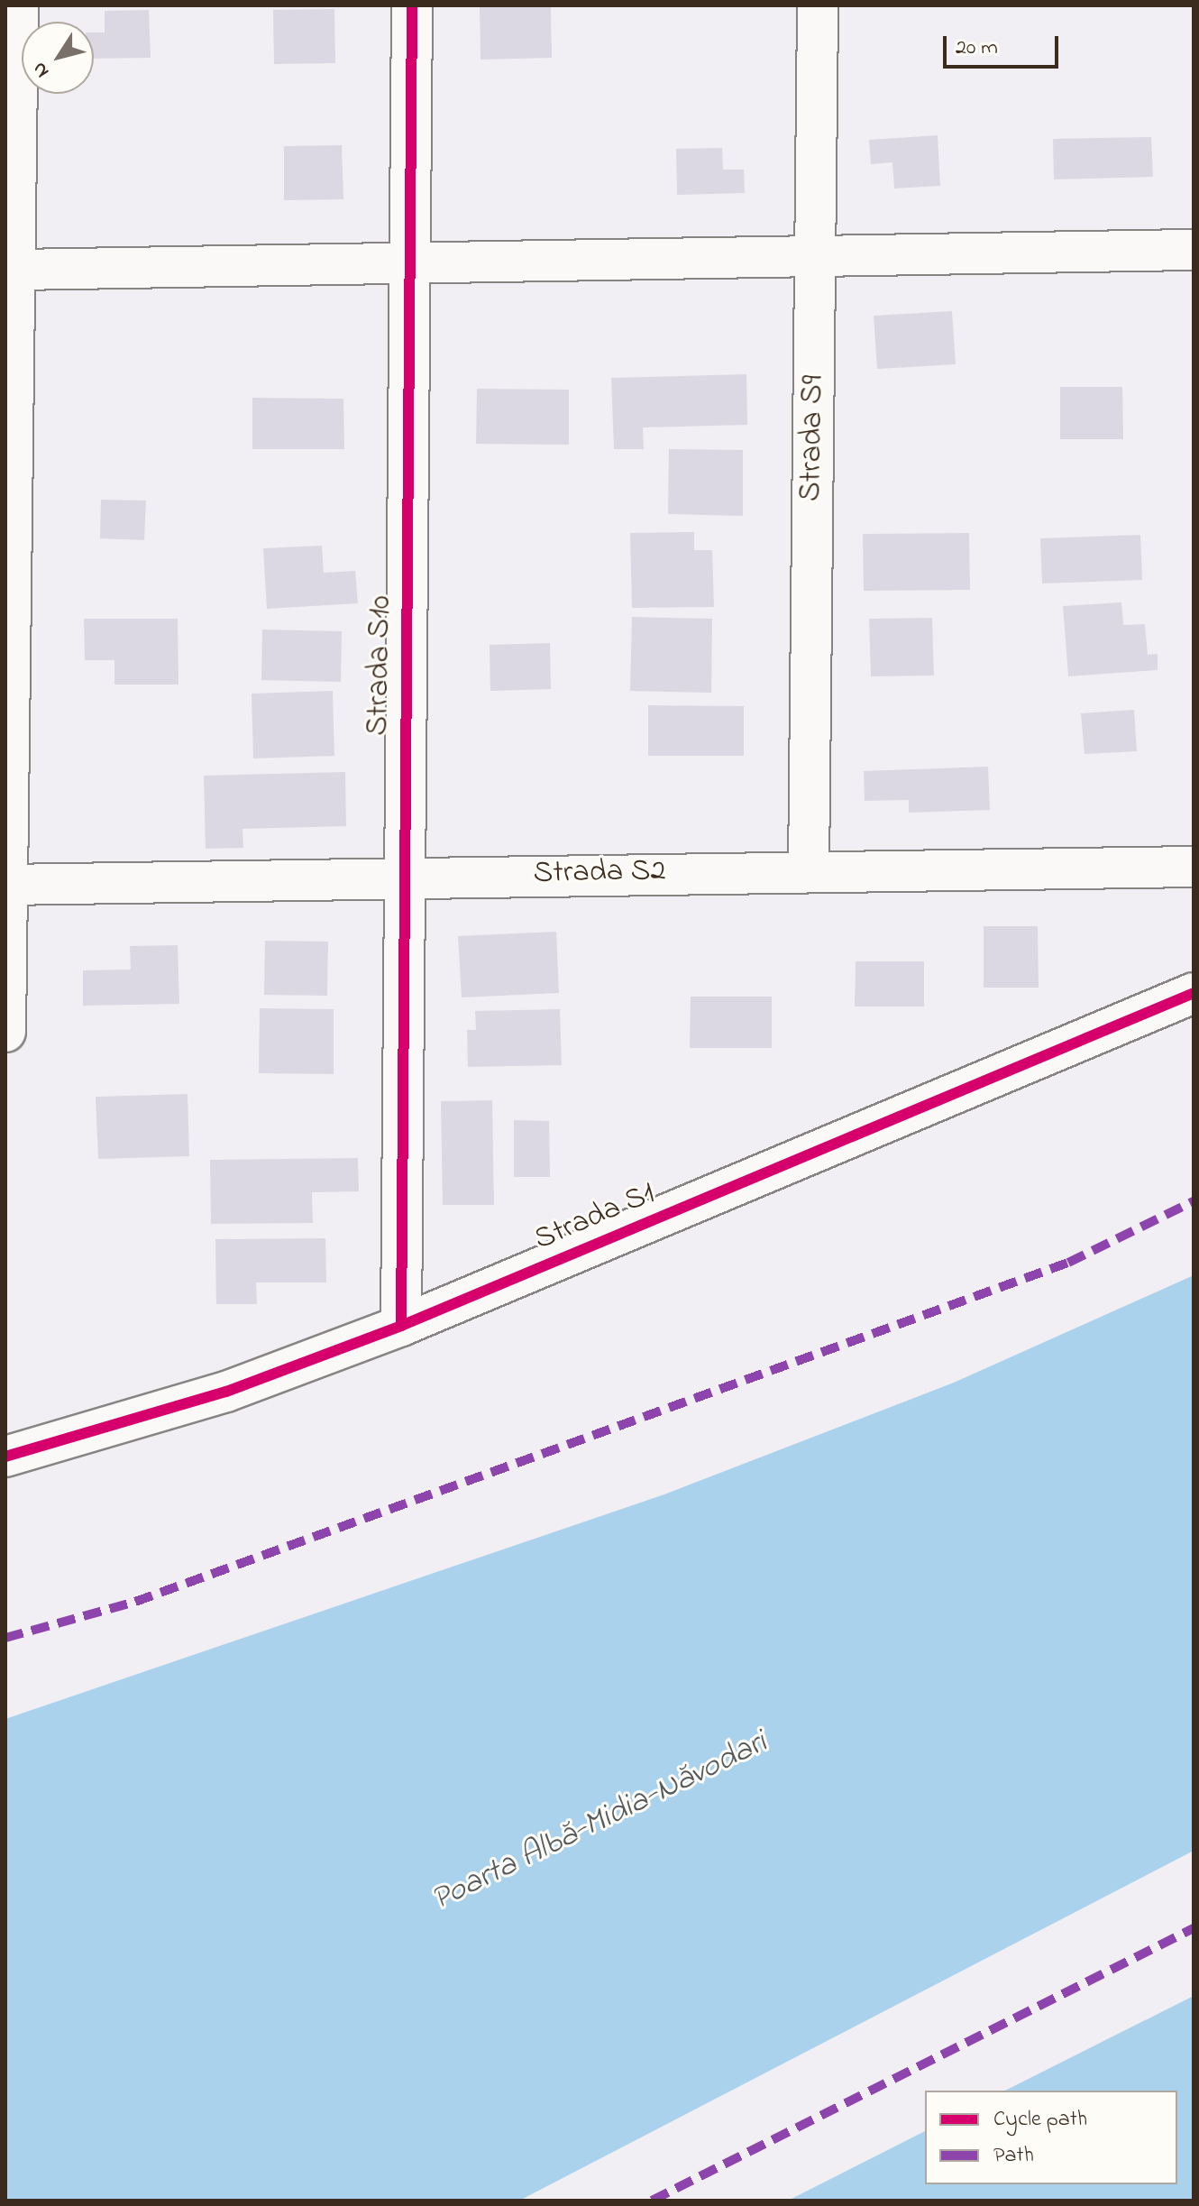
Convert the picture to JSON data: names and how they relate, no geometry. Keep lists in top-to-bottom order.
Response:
{
  "streets": {
    "street": [
      "Strada S9",
      "Strada S10",
      "Strada S2",
      "Strada S1"
    ]
  },
  "crossings": [
    ["Strada S9", "Strada S2"],
    ["Strada S10", "Strada S2"],
    ["Strada S10", "Strada S1"]
  ],
  "water": ["Poarta Albă-Midia-Năvodari"],
  "legend": ["Cycle path", "Path"],
  "scale_bar": "20 m",
  "north": "bottom left"
}
